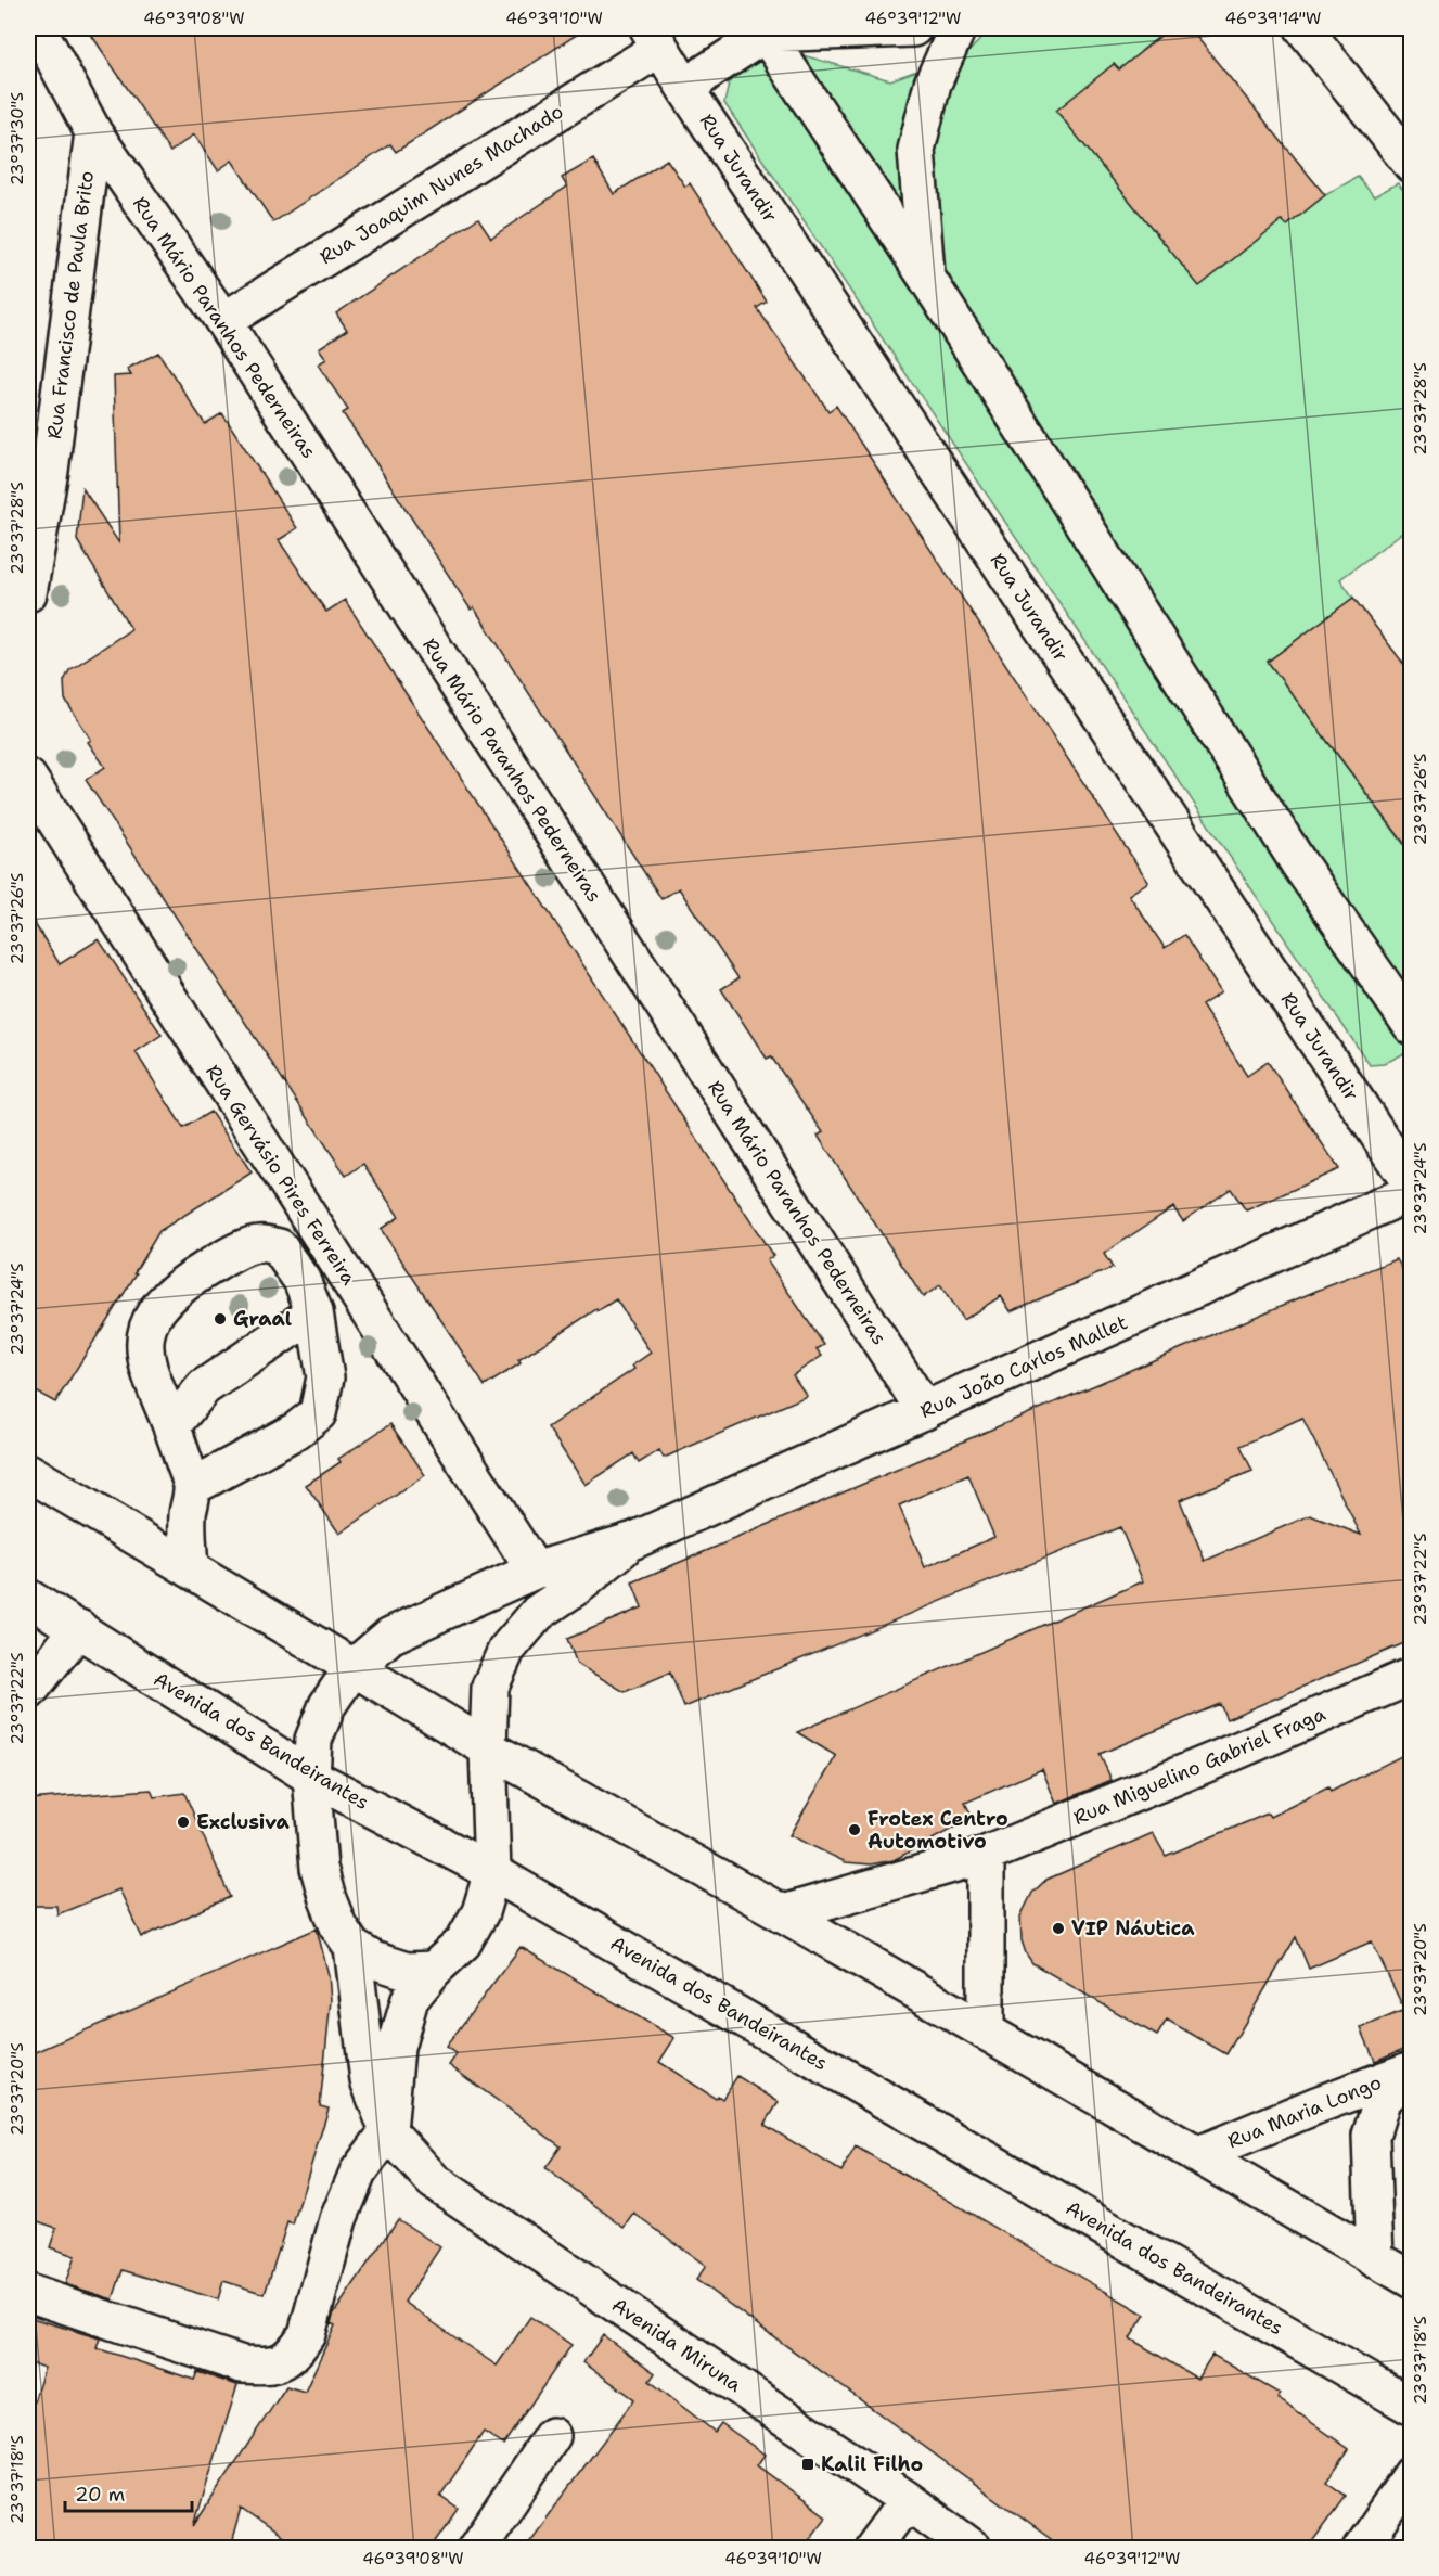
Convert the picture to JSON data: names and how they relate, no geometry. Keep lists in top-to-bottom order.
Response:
{
  "streets": {
    "main road": [
      "Rua Jurandir",
      "Rua Joaquim Nunes Machado",
      "Rua Francisco de Paula Brito",
      "Rua Mário Paranhos Pederneiras",
      "Rua Gervásio Pires Ferreira",
      "Rua João Carlos Mallet",
      "Avenida dos Bandeirantes",
      "Rua Miguelino Gabriel Fraga",
      "Rua Maria Longo",
      "Avenida Miruna"
    ]
  },
  "crossings": [
    ["Rua Jurandir", "Rua Joaquim Nunes Machado"],
    ["Rua Joaquim Nunes Machado", "Rua Mário Paranhos Pederneiras"],
    ["Rua Francisco de Paula Brito", "Rua Mário Paranhos Pederneiras"],
    ["Rua Mário Paranhos Pederneiras", "Rua João Carlos Mallet"],
    ["Rua Gervásio Pires Ferreira", "Rua João Carlos Mallet"],
    ["Rua João Carlos Mallet", "Avenida dos Bandeirantes"],
    ["Rua João Carlos Mallet", "Avenida Miruna"]
  ],
  "places": {
    "other": [
      "Graal",
      "Exclusiva",
      "Frotex Centro Automotivo",
      "VIP Náutica"
    ],
    "transit": ["Kalil Filho"]
  },
  "scale_bar": "20 m",
  "coordinates": [
    "46°39'08\"W",
    "46°39'10\"W",
    "46°39'12\"W",
    "46°39'14\"W",
    "23°37'30\"S",
    "23°37'28\"S",
    "23°37'26\"S",
    "23°37'24\"S",
    "23°37'22\"S",
    "23°37'20\"S",
    "23°37'18\"S"
  ]
}
